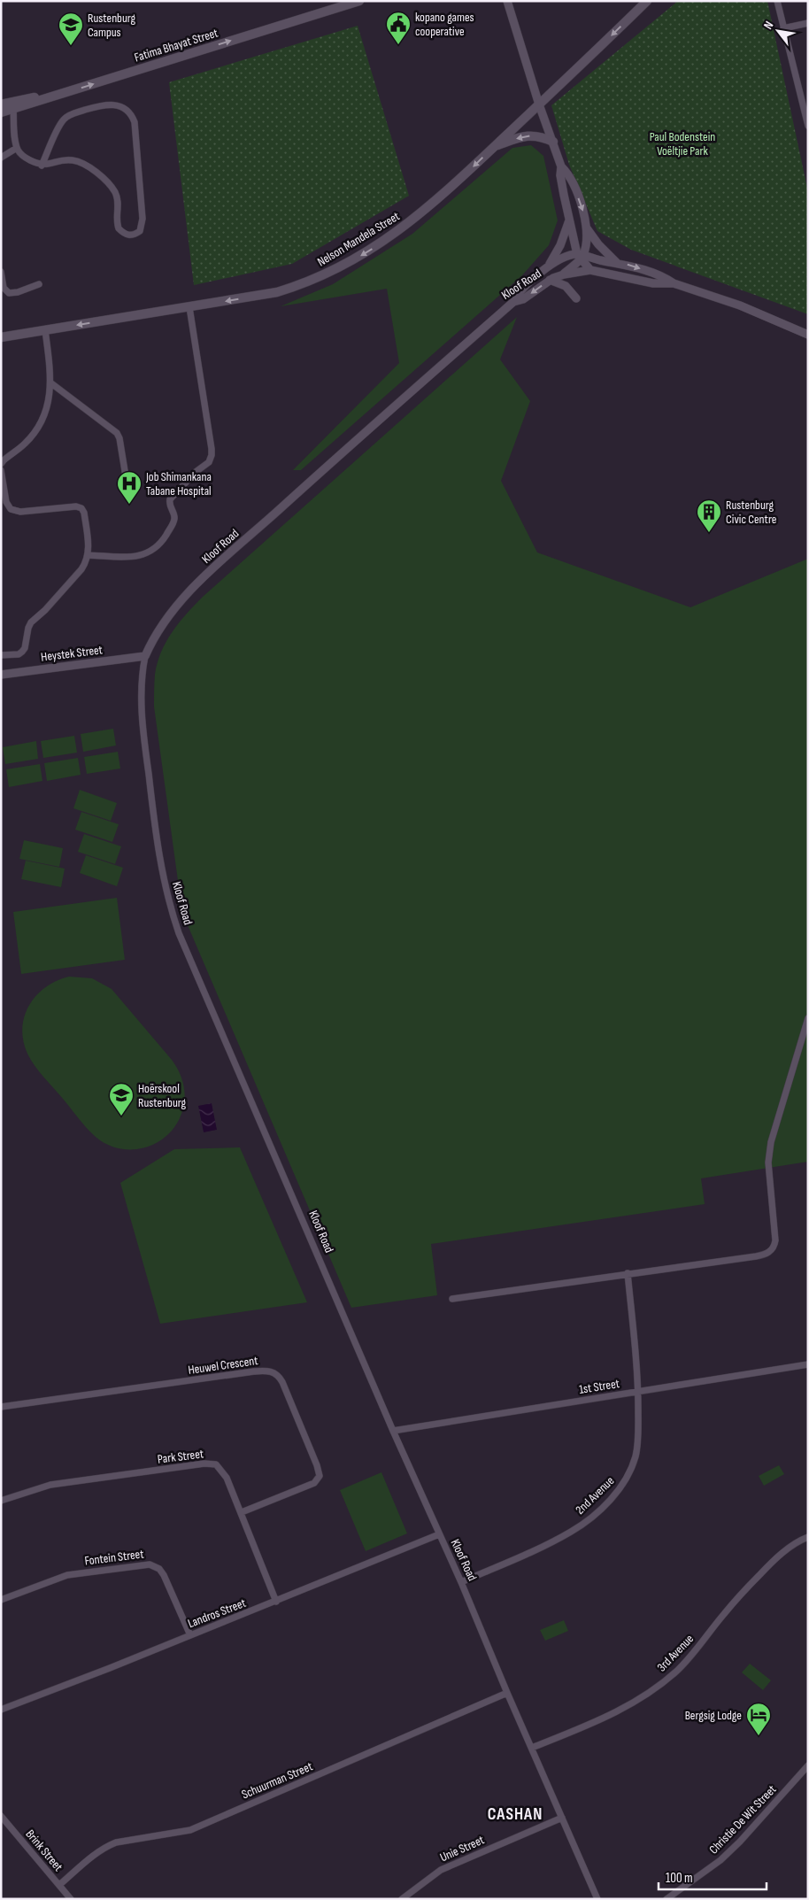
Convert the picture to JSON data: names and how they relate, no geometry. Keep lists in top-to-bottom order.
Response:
{
  "streets": {
    "main road": ["Fatima Bhayat Street", "Nelson Mandela Street"],
    "street": [
      "Kloof Road",
      "Heystek Street",
      "Heuwel Crescent",
      "1st Street",
      "Park Street",
      "2nd Avenue",
      "Fontein Street",
      "Landros Street",
      "3rd Avenue",
      "Schuurman Street",
      "Christie De Wit Street",
      "Unie Street",
      "Brink Street"
    ]
  },
  "crossings": [
    ["Kloof Road", "Heystek Street"],
    ["Kloof Road", "1st Street"],
    ["Kloof Road", "2nd Avenue"],
    ["Kloof Road", "Landros Street"],
    ["Kloof Road", "3rd Avenue"],
    ["Kloof Road", "Schuurman Street"],
    ["Kloof Road", "Unie Street"],
    ["Heuwel Crescent", "Park Street"],
    ["1st Street", "2nd Avenue"],
    ["Park Street", "Landros Street"],
    ["Fontein Street", "Landros Street"],
    ["Schuurman Street", "Brink Street"]
  ],
  "one_way": ["Fatima Bhayat Street", "Nelson Mandela Street"],
  "districts": ["CASHAN"],
  "parks": ["Paul Bodenstein Voëltjie Park"],
  "places": {
    "public building": ["kopano games cooperative"],
    "school or university": ["Rustenburg Campus", "Hoërskool Rustenburg"],
    "hospital": ["Job Shimankana Tabane Hospital"],
    "building": ["Rustenburg Civic Centre"],
    "hotel": ["Bergsig Lodge"]
  },
  "scale_bar": "100 m",
  "north": "top left"
}
